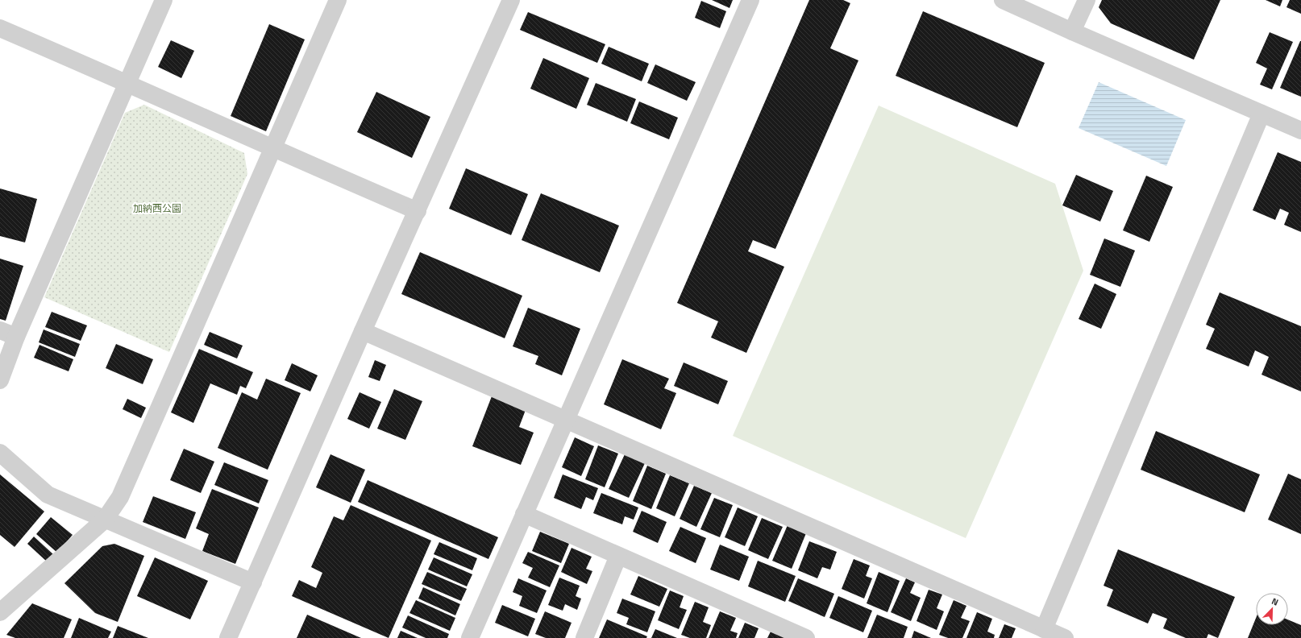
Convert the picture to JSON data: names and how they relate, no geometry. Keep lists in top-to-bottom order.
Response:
{
  "parks": ["加納西公園"],
  "north": "top right"
}
